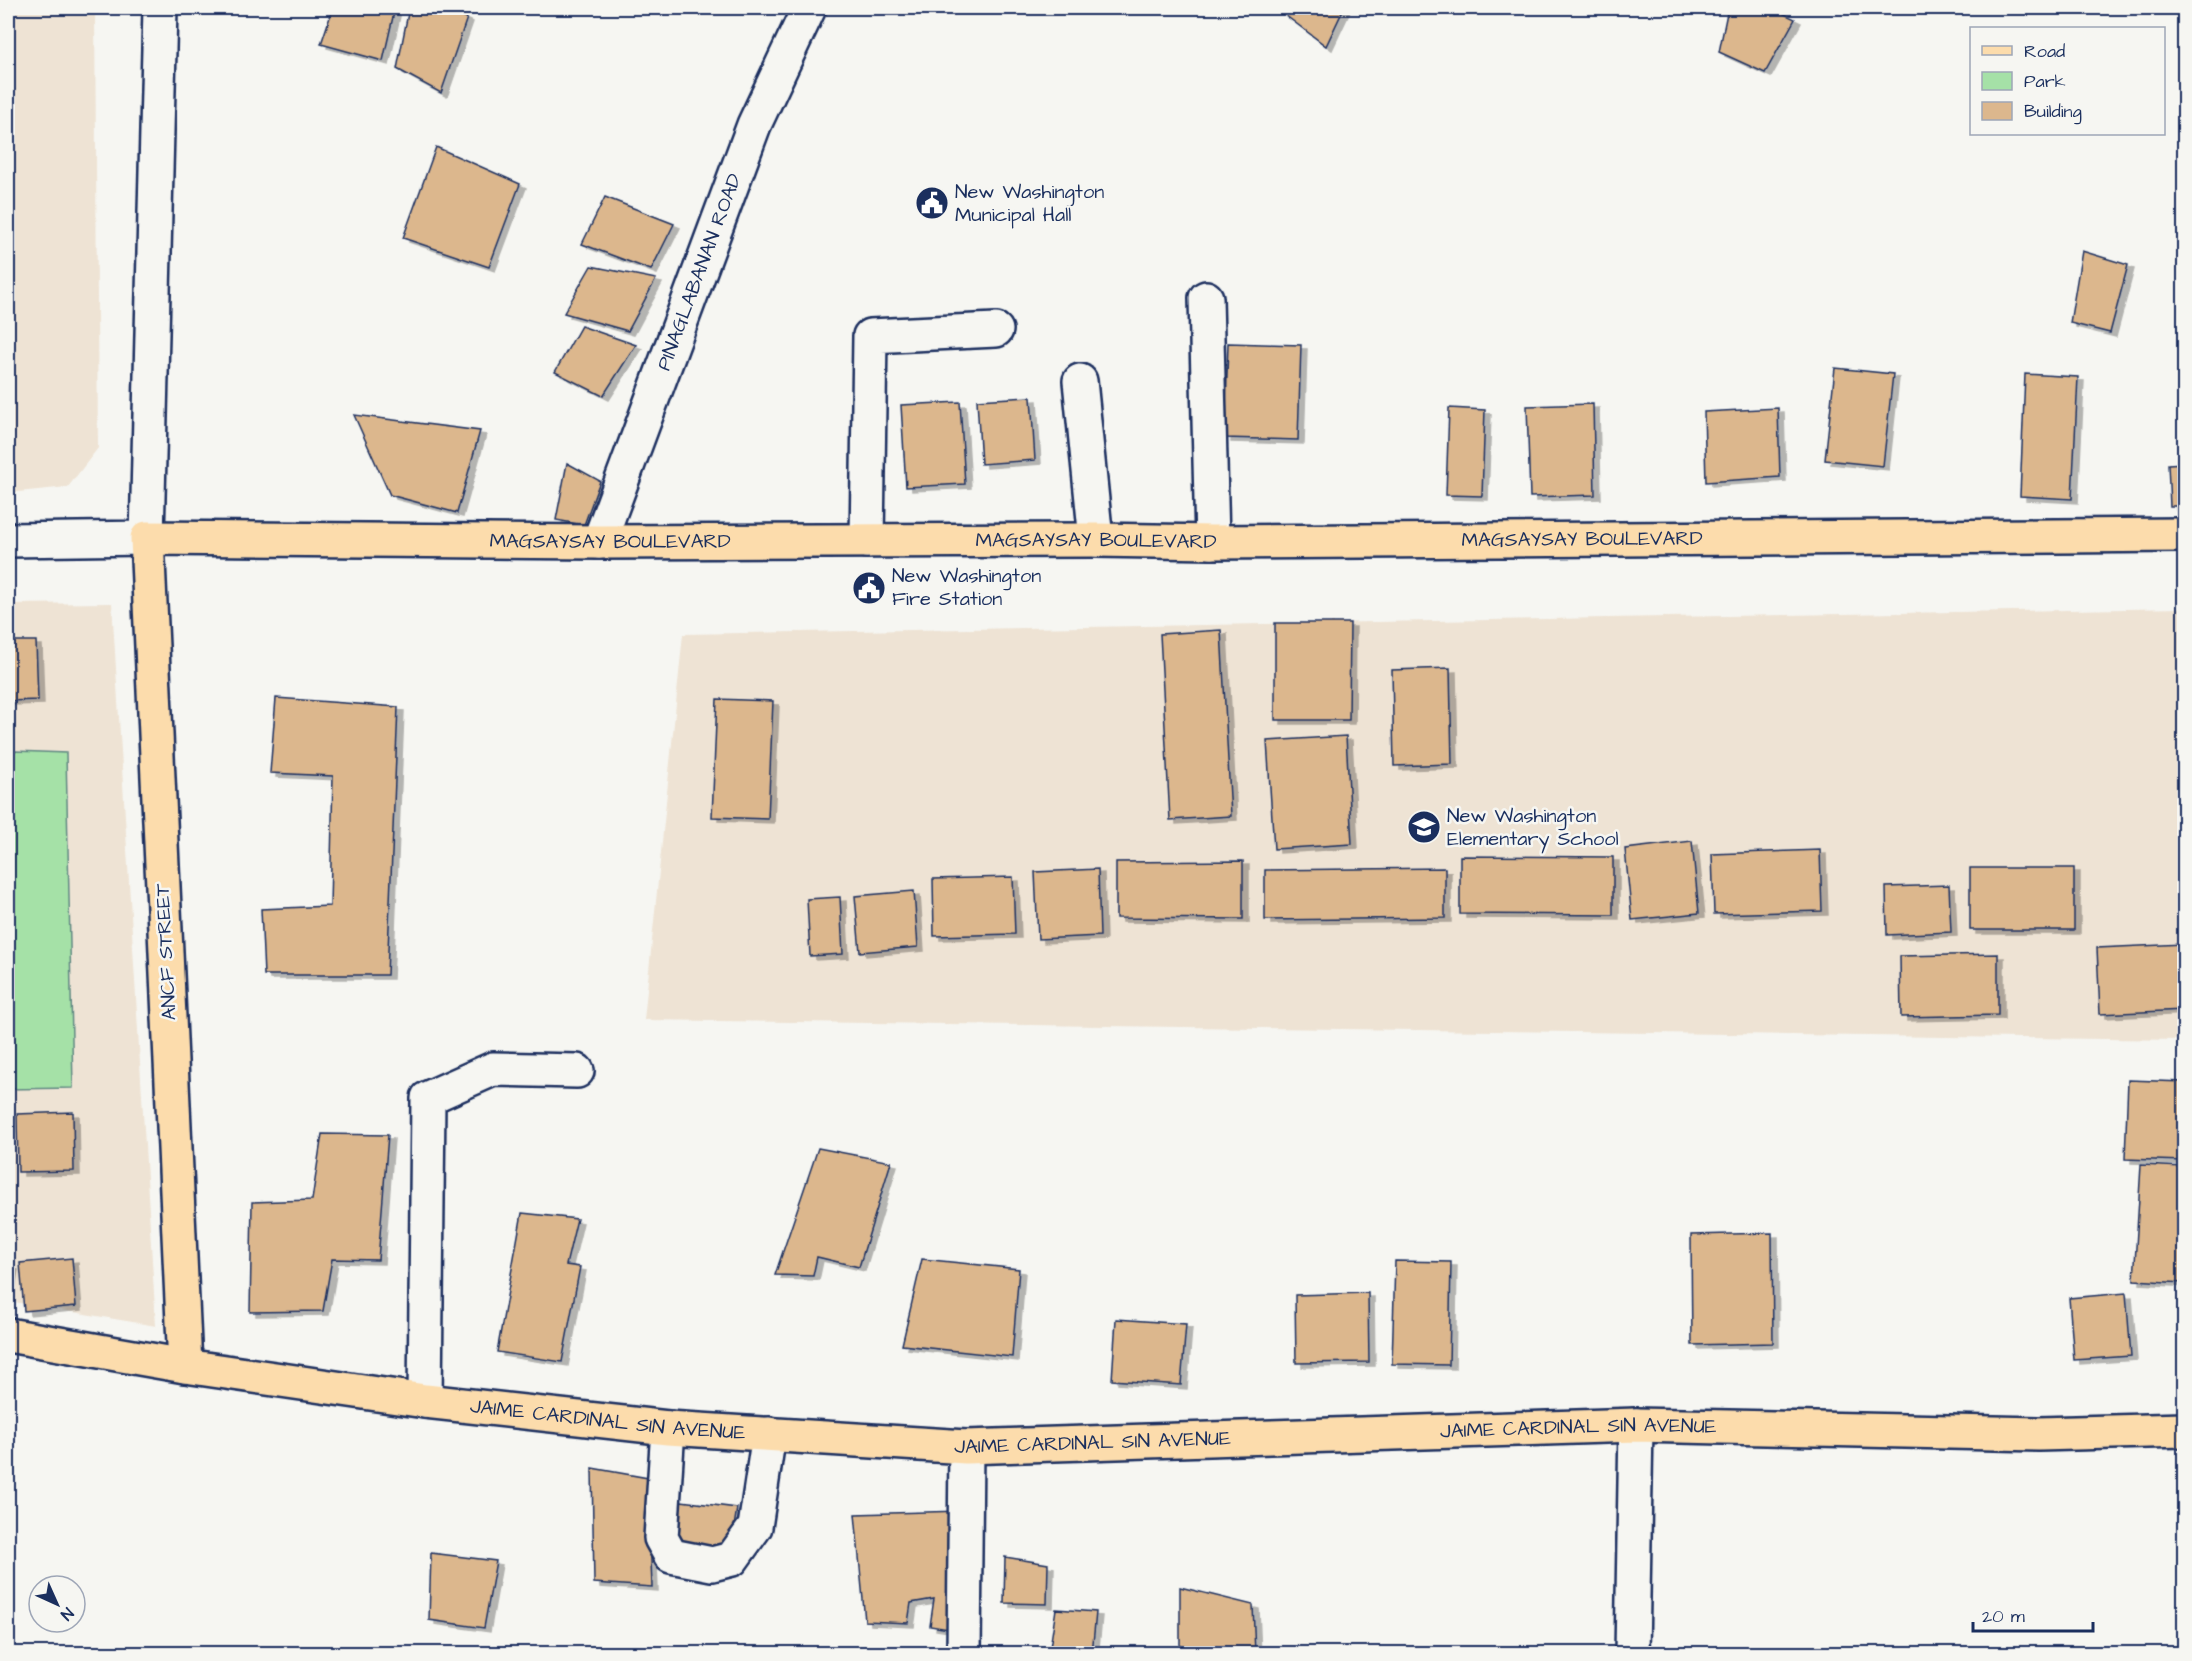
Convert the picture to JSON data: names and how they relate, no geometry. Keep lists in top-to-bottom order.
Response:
{
  "streets": {
    "main road": ["MAGSAYSAY BOULEVARD", "ANCF STREET", "JAIME CARDINAL SIN AVENUE"],
    "street": ["PINAGLABANAN ROAD"]
  },
  "crossings": [
    ["PINAGLABANAN ROAD", "MAGSAYSAY BOULEVARD"],
    ["MAGSAYSAY BOULEVARD", "ANCF STREET"],
    ["ANCF STREET", "JAIME CARDINAL SIN AVENUE"]
  ],
  "places": {
    "public building": ["New Washington Municipal Hall", "New Washington Fire Station"],
    "school or university": ["New Washington Elementary School"]
  },
  "legend": ["Road", "Park", "Building"],
  "scale_bar": "20 m",
  "north": "bottom right"
}
